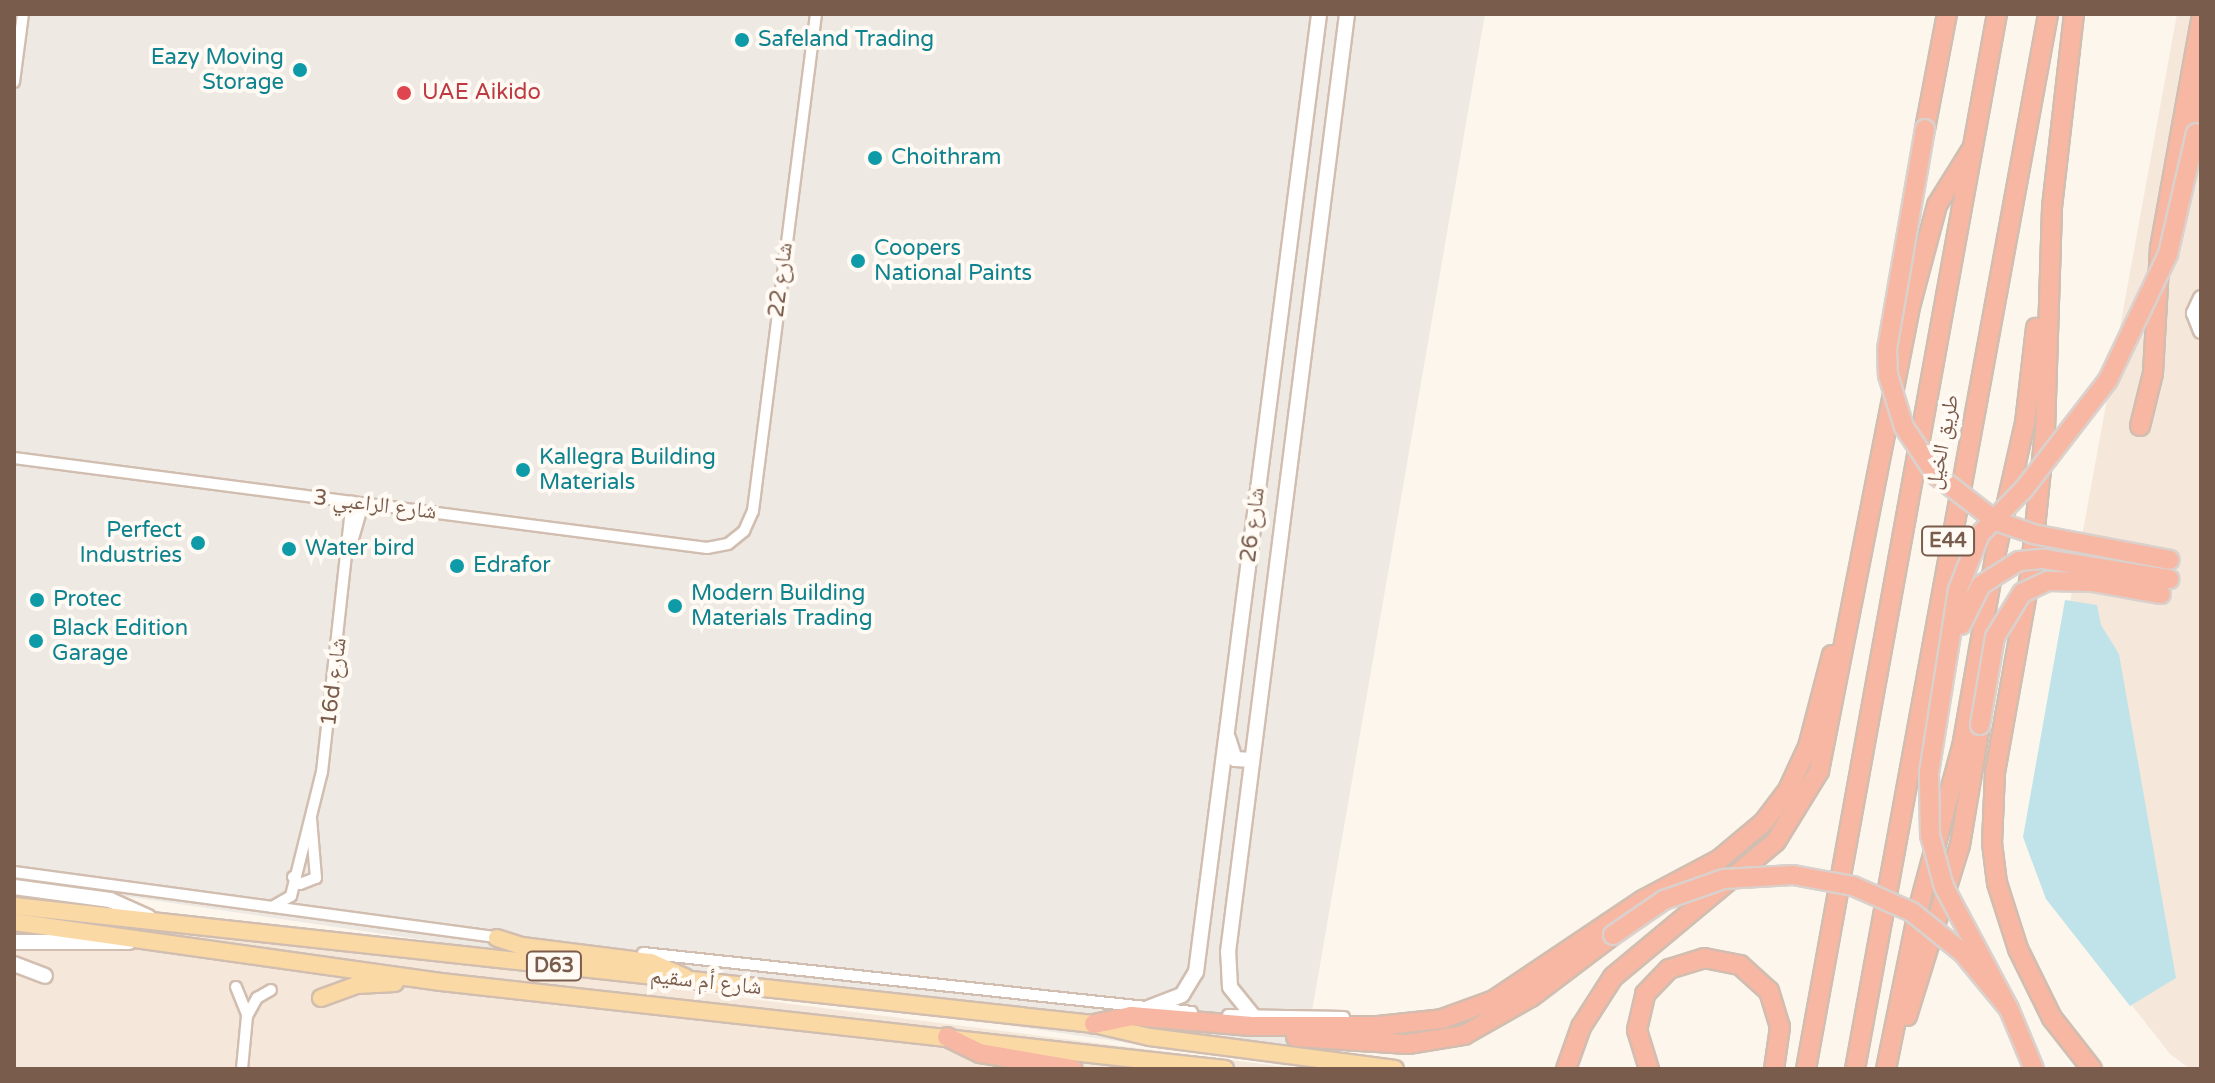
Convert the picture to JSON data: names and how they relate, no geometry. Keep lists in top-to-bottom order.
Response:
{
  "streets": {
    "highway": ["طريق الخيل", "E44"],
    "main road": ["شارع 26", "D63", "شارع أم سقيم"],
    "street": ["شارع 22", "شارع الراعبي 3", "16d شارع"]
  },
  "crossings": [
    ["شارع 22", "شارع الراعبي 3"],
    ["شارع الراعبي 3", "16d شارع"]
  ],
  "places": [
    "Safeland Trading",
    "Eazy Moving Storage",
    "UAE Aikido",
    "Choithram",
    "Coopers National Paints",
    "Kallegra Building Materials",
    "Perfect Industries",
    "Water bird",
    "Edrafor",
    "Protec",
    "Modern Building Materials Trading",
    "Black Edition Garage"
  ]
}
